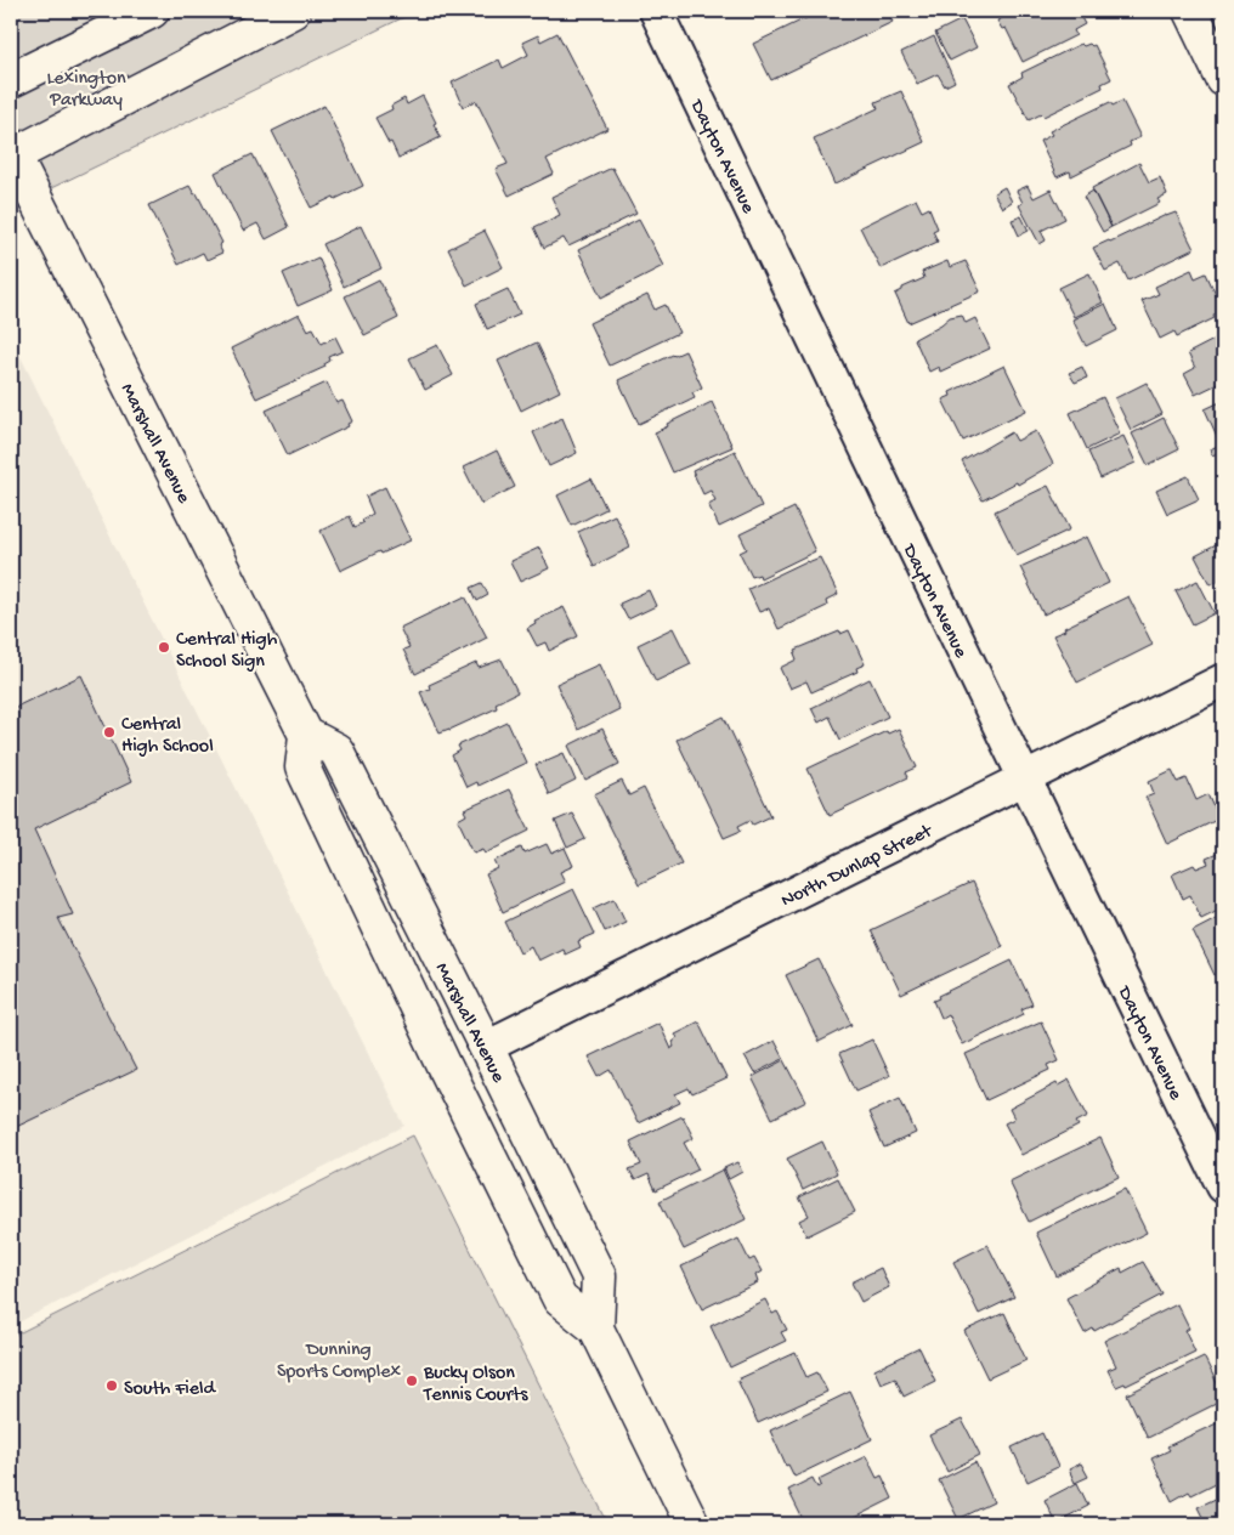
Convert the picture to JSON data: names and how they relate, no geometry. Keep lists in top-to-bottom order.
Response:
{
  "streets": {
    "street": ["Dayton Avenue", "Marshall Avenue", "North Dunlap Street"]
  },
  "crossings": [
    ["Dayton Avenue", "North Dunlap Street"],
    ["Marshall Avenue", "North Dunlap Street"]
  ],
  "parks": ["Lexington Parkway", "Dunning Sports Complex"],
  "places": [
    "Central High School Sign",
    "Central High School",
    "Bucky Olson Tennis Courts",
    "South Field"
  ]
}
